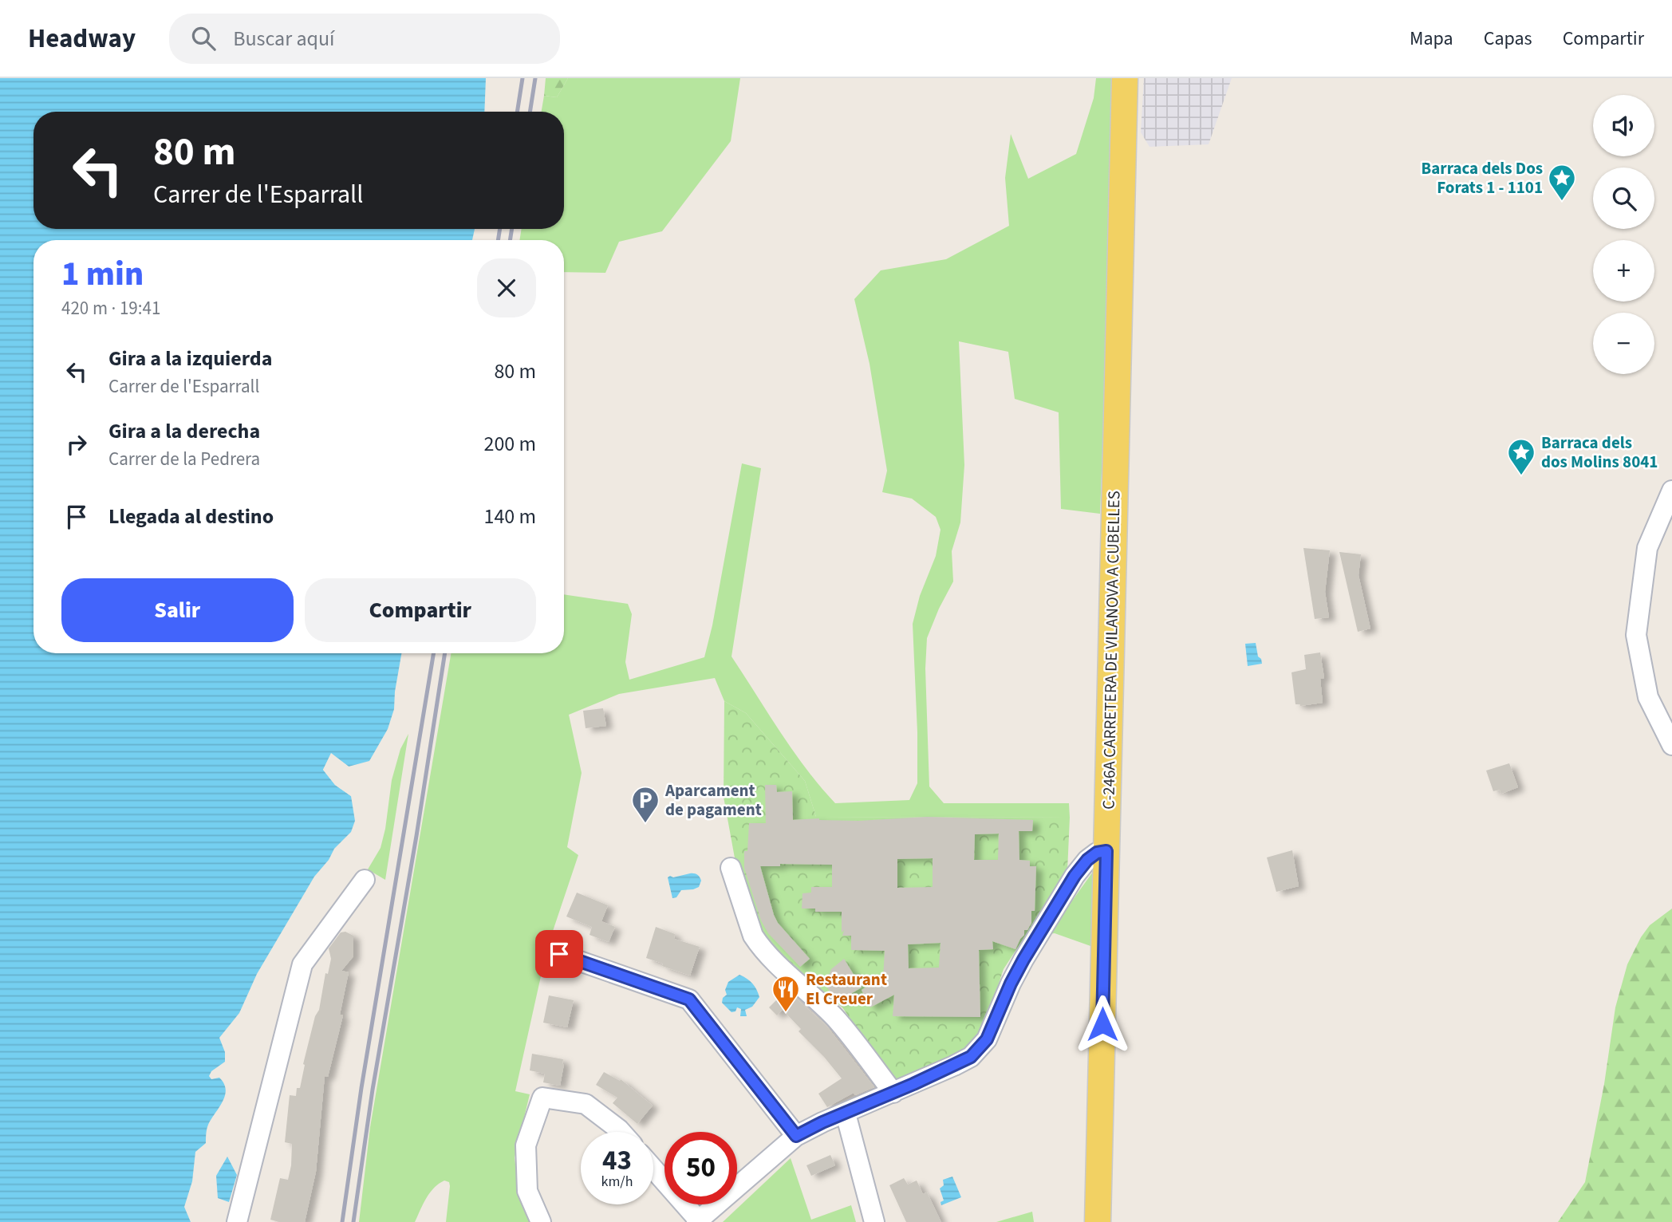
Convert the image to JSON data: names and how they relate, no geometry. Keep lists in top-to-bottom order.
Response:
{
  "streets": {
    "main road": ["C-246A CARRETERA DE VILANOVA A CUBELLES"]
  },
  "places": {
    "place": ["Barraca dels Dos Forats 1 - 1101", "Barraca dels dos Molins 8041"],
    "parking": ["Aparcament de pagament"],
    "restaurant": ["Restaurant El Creuer"]
  },
  "page": {
    "header": "Headway",
    "search": "Buscar aquí",
    "nav": ["Mapa", "Capas", "Compartir"],
    "map_buttons": ["+", "−"],
    "turn": ["80 m", "Carrer de l'Esparrall"],
    "heading": ["1 min", "420 m · 19:41"],
    "list": [
      {
        "name": "Gira a la izquierda",
        "note": "Carrer de l'Esparrall",
        "value": "80 m"
      },
      {
        "name": "Gira a la derecha",
        "note": "Carrer de la Pedrera",
        "value": "200 m"
      },
      {
        "name": "Llegada al destino",
        "value": "140 m"
      }
    ],
    "buttons": ["Salir", "Compartir"],
    "speed": "43 km/h",
    "limit": "50"
  }
}
